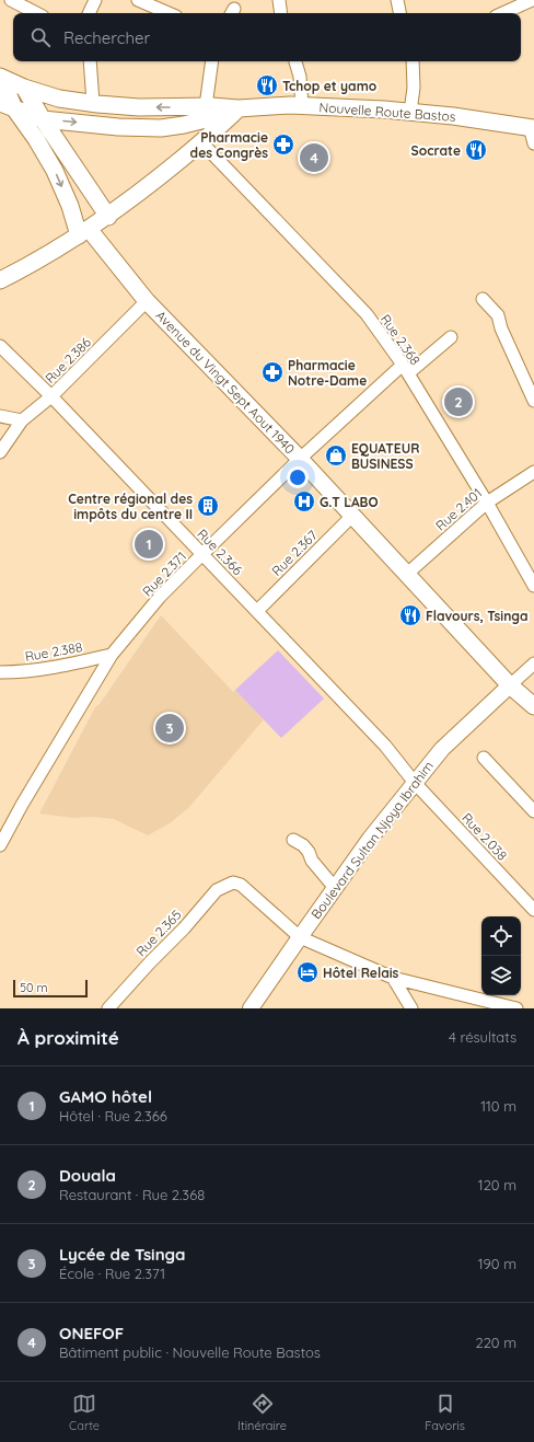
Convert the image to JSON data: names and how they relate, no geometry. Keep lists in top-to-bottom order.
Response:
{
  "streets": {
    "main road": ["Nouvelle Route Bastos", "Avenue du Vingt Sept Aout 1940"],
    "street": [
      "Rue 2.368",
      "Rue 2.386",
      "Rue 2.401",
      "Rue 2.366",
      "Rue 2.367",
      "Rue 2.371",
      "Rue 2.388",
      "Rue 2.038",
      "Boulevard Sultan Njoya Ibrahim",
      "Rue 2.365"
    ]
  },
  "crossings": [
    ["Rue 2.368", "Rue 2.401"],
    ["Rue 2.368", "Rue 2.371"],
    ["Rue 2.386", "Avenue du Vingt Sept Aout 1940"],
    ["Rue 2.386", "Rue 2.366"],
    ["Avenue du Vingt Sept Aout 1940", "Rue 2.401"],
    ["Avenue du Vingt Sept Aout 1940", "Rue 2.367"],
    ["Avenue du Vingt Sept Aout 1940", "Rue 2.371"],
    ["Avenue du Vingt Sept Aout 1940", "Boulevard Sultan Njoya Ibrahim"],
    ["Rue 2.366", "Rue 2.367"],
    ["Rue 2.366", "Rue 2.371"],
    ["Rue 2.366", "Rue 2.038"],
    ["Rue 2.366", "Boulevard Sultan Njoya Ibrahim"],
    ["Rue 2.371", "Rue 2.388"],
    ["Rue 2.038", "Boulevard Sultan Njoya Ibrahim"],
    ["Boulevard Sultan Njoya Ibrahim", "Rue 2.365"]
  ],
  "places": {
    "restaurant": ["Tchop et yamo", "Socrate", "Flavours, Tsinga"],
    "pharmacy": ["Pharmacie des Congrès", "Pharmacie Notre-Dame"],
    "shop": ["EQUATEUR BUSINESS"],
    "hospital": ["G.T LABO"],
    "building": ["Centre régional des impôts du centre II"],
    "hotel": ["Hôtel Relais"]
  },
  "scale_bar": "50 m",
  "page": {
    "search": "Rechercher",
    "pins": [
      "4",
      "2",
      "1",
      "3"
    ],
    "scale": "50 m",
    "heading": ["À proximité", "4 résultats"],
    "list": [
      {
        "mark": "1",
        "name": "GAMO hôtel",
        "note": "Hôtel · Rue 2.366",
        "value": "110 m"
      },
      {
        "mark": "2",
        "name": "Douala",
        "note": "Restaurant · Rue 2.368",
        "value": "120 m"
      },
      {
        "mark": "3",
        "name": "Lycée de Tsinga",
        "note": "École · Rue 2.371",
        "value": "190 m"
      },
      {
        "mark": "4",
        "name": "ONEFOF",
        "note": "Bâtiment public · Nouvelle Route Bastos",
        "value": "220 m"
      }
    ],
    "nav": ["Carte", "Itinéraire", "Favoris"]
  }
}
